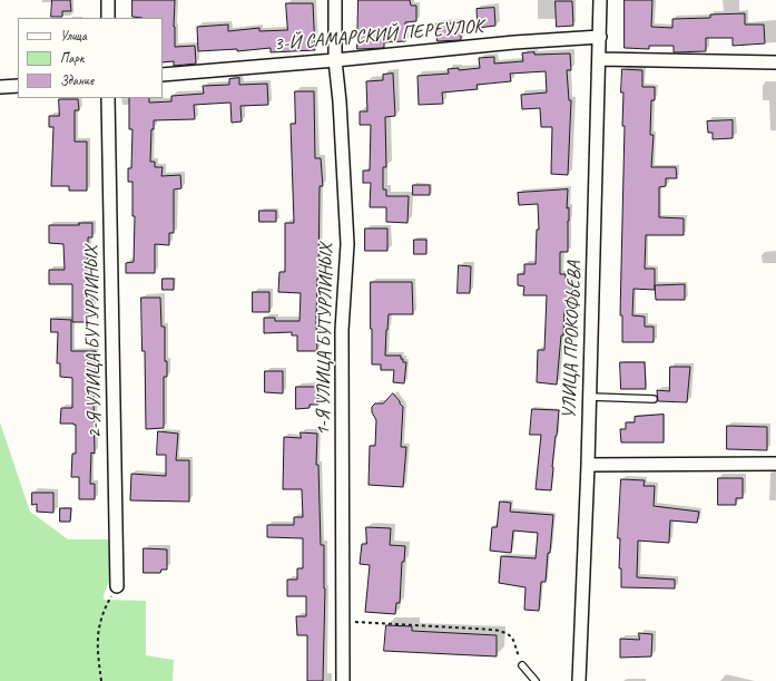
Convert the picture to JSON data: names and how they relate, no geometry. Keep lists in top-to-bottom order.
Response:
{
  "streets": {
    "street": [
      "3-Й САМАРСКИЙ ПЕРЕУЛОК",
      "1-Я УЛИЦА БУТУРЛИНЫХ",
      "УЛИЦА ПРОКОФЬЕВА",
      "2-Я УЛИЦА БУТУРЛИНЫХ"
    ]
  },
  "crossings": [
    ["3-Й САМАРСКИЙ ПЕРЕУЛОК", "1-Я УЛИЦА БУТУРЛИНЫХ"],
    ["3-Й САМАРСКИЙ ПЕРЕУЛОК", "УЛИЦА ПРОКОФЬЕВА"]
  ],
  "legend": ["Улица", "Парк", "Здание"]
}
